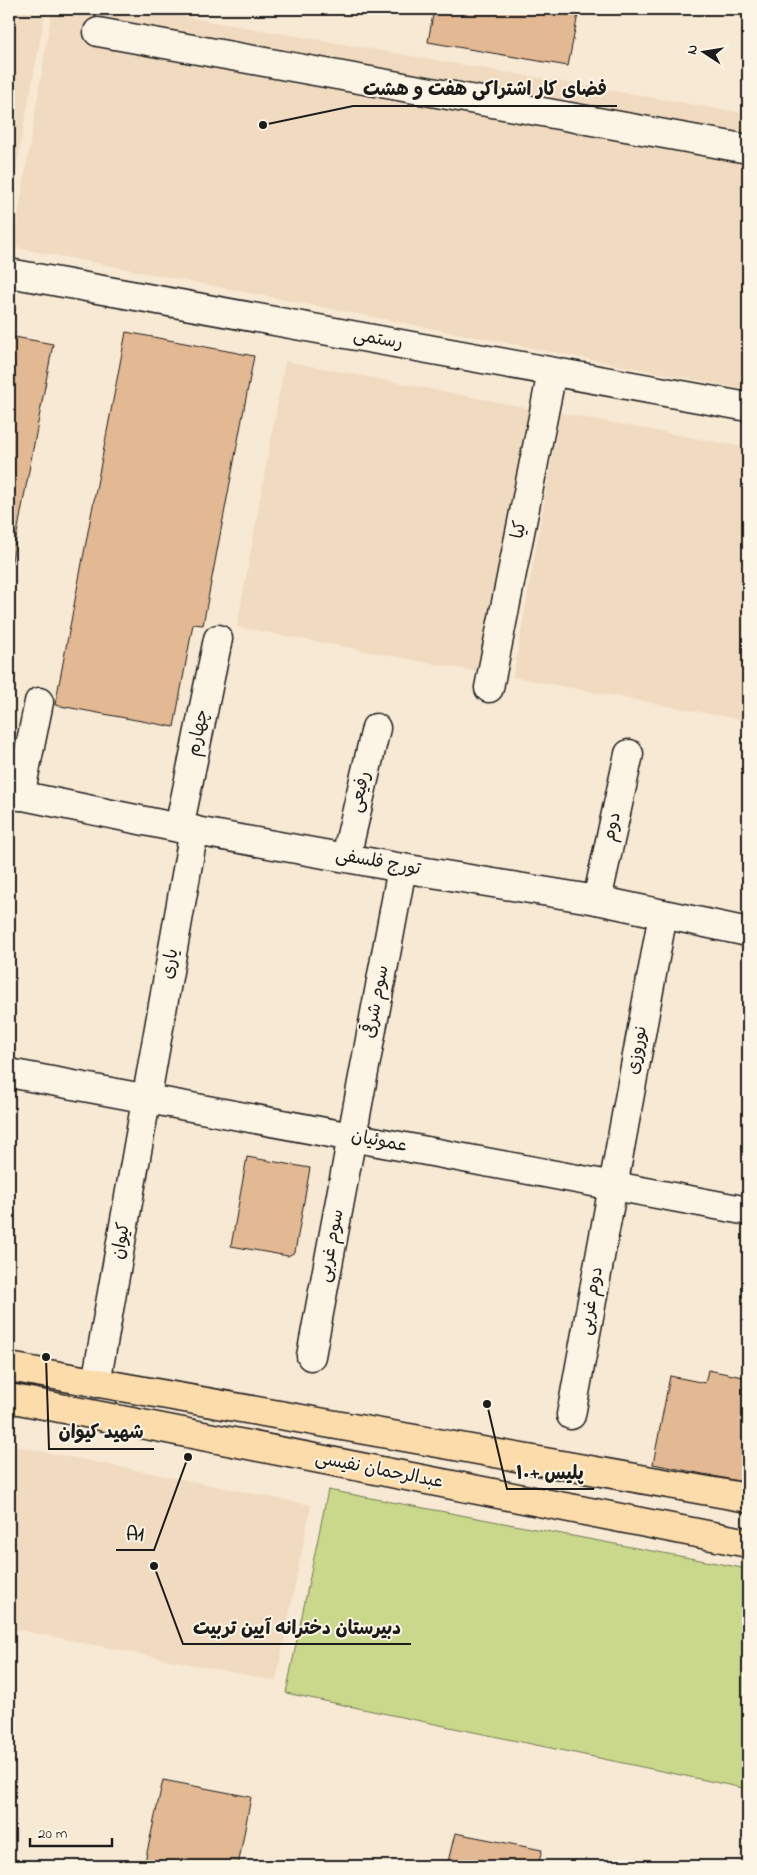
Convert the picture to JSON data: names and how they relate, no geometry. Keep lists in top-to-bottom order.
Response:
{
  "streets": {
    "main road": ["عبدالرحمان نفیسی"],
    "street": [
      "رستمی",
      "کیا",
      "چهارم",
      "رفیعی",
      "دوم",
      "تورج فلسفی",
      "یاری",
      "سوم شرقی",
      "نوروزی",
      "عموئیان",
      "کیوان",
      "سوم غربی",
      "دوم غربی"
    ]
  },
  "crossings": [
    ["رستمی", "کیا"],
    ["چهارم", "تورج فلسفی"],
    ["چهارم", "یاری"],
    ["رفیعی", "تورج فلسفی"],
    ["دوم", "تورج فلسفی"],
    ["تورج فلسفی", "یاری"],
    ["تورج فلسفی", "سوم شرقی"],
    ["تورج فلسفی", "نوروزی"],
    ["یاری", "عموئیان"],
    ["یاری", "کیوان"],
    ["سوم شرقی", "عموئیان"],
    ["سوم شرقی", "سوم غربی"],
    ["نوروزی", "عموئیان"],
    ["نوروزی", "دوم غربی"],
    ["عموئیان", "کیوان"],
    ["عموئیان", "سوم غربی"],
    ["عموئیان", "دوم غربی"],
    ["کیوان", "عبدالرحمان نفیسی"]
  ],
  "places": [
    "فضای کار اشتراکی هفت و هشت",
    "شهید کیوان",
    "پلیس +۱۰",
    "A1",
    "دبیرستان دخترانه آیین تربیت"
  ],
  "scale_bar": "20 m",
  "north": "left"
}
